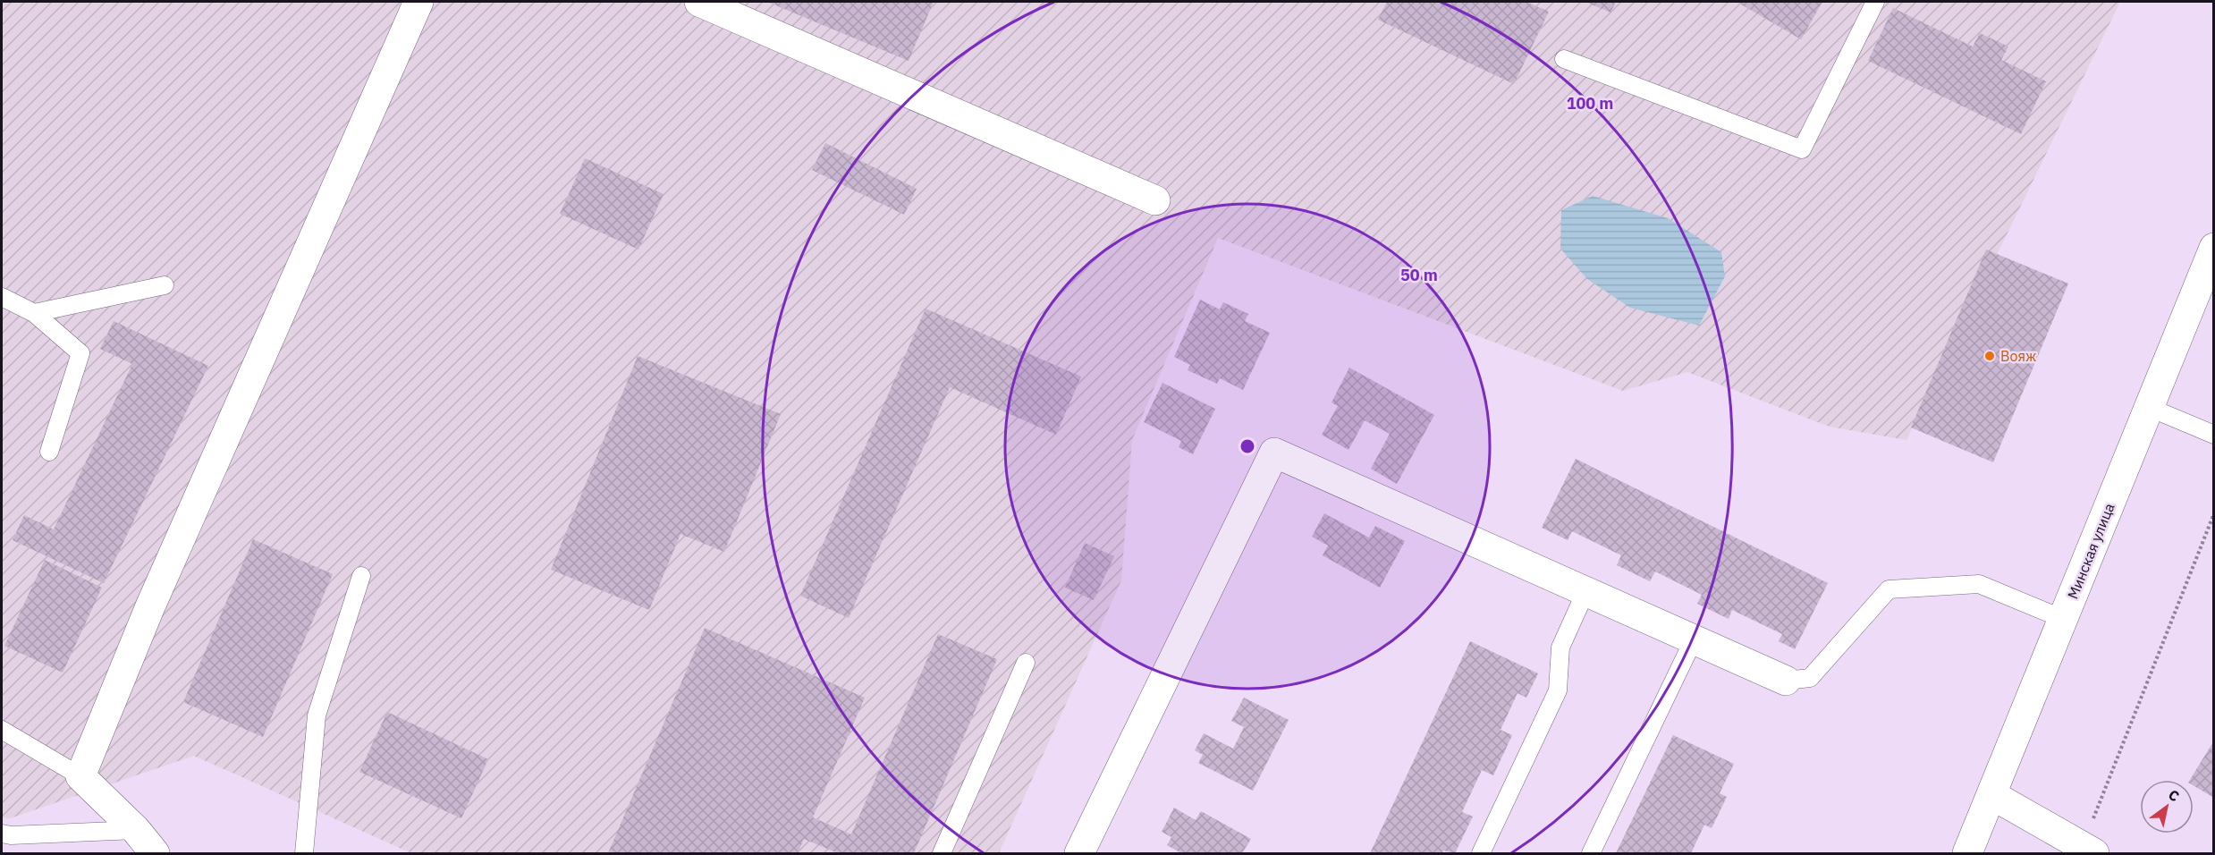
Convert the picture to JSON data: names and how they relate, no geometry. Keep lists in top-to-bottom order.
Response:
{
  "streets": {
    "street": ["Минская улица"]
  },
  "places": ["Вояж"],
  "north": "top right",
  "rings": ["100 m", "50 m"]
}
